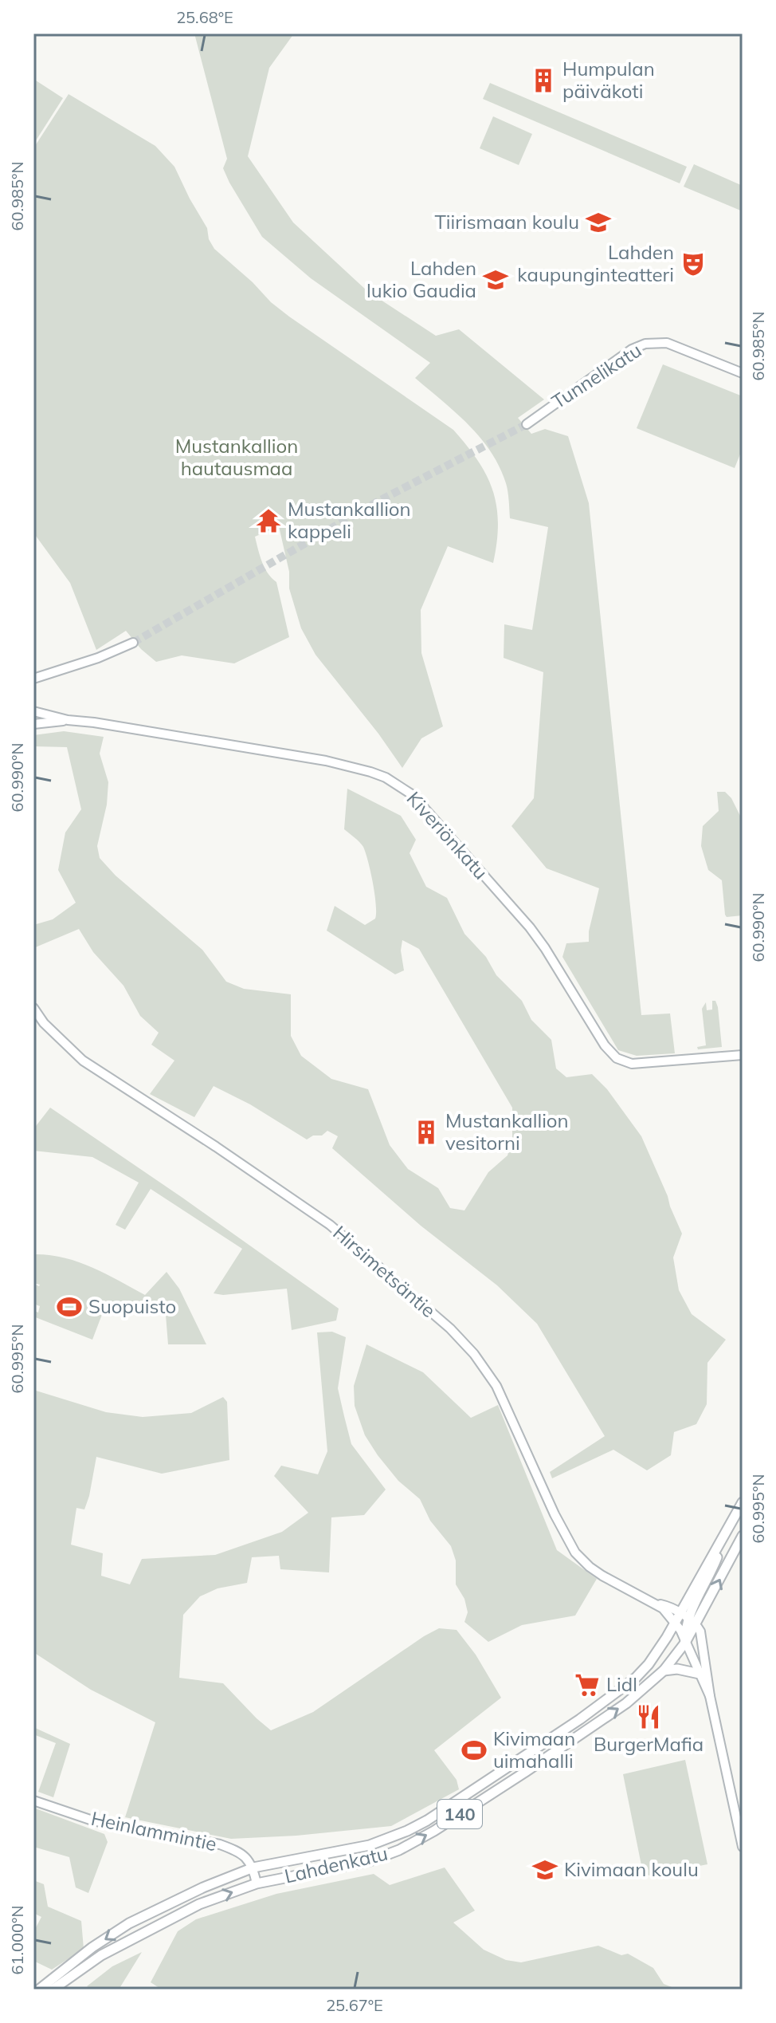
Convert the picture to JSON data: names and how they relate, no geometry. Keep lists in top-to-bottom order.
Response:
{
  "streets": {
    "main road": ["140", "Lahdenkatu"],
    "street": [
      "Tunnelikatu",
      "Kiveriönkatu",
      "Hirsimetsäntie",
      "Heinlammintie"
    ]
  },
  "crossings": [
    ["Hirsimetsäntie", "Lahdenkatu"],
    ["Heinlammintie", "Lahdenkatu"]
  ],
  "parks": ["Mustankallion hautausmaa"],
  "places": {
    "building": ["Humpulan päiväkoti", "Mustankallion vesitorni"],
    "school or university": ["Tiirismaan koulu", "Lahden lukio Gaudia", "Kivimaan koulu"],
    "theatre": ["Lahden kaupunginteatteri"],
    "temple": ["Mustankallion kappeli"],
    "sports": ["Suopuisto", "Kivimaan uimahalli"],
    "supermarket": ["Lidl"],
    "restaurant": ["BurgerMafia"]
  },
  "coordinates": [
    "25.68°E",
    "60.985°N",
    "60.990°N",
    "60.995°N",
    "61.000°N",
    "25.67°E"
  ]
}
